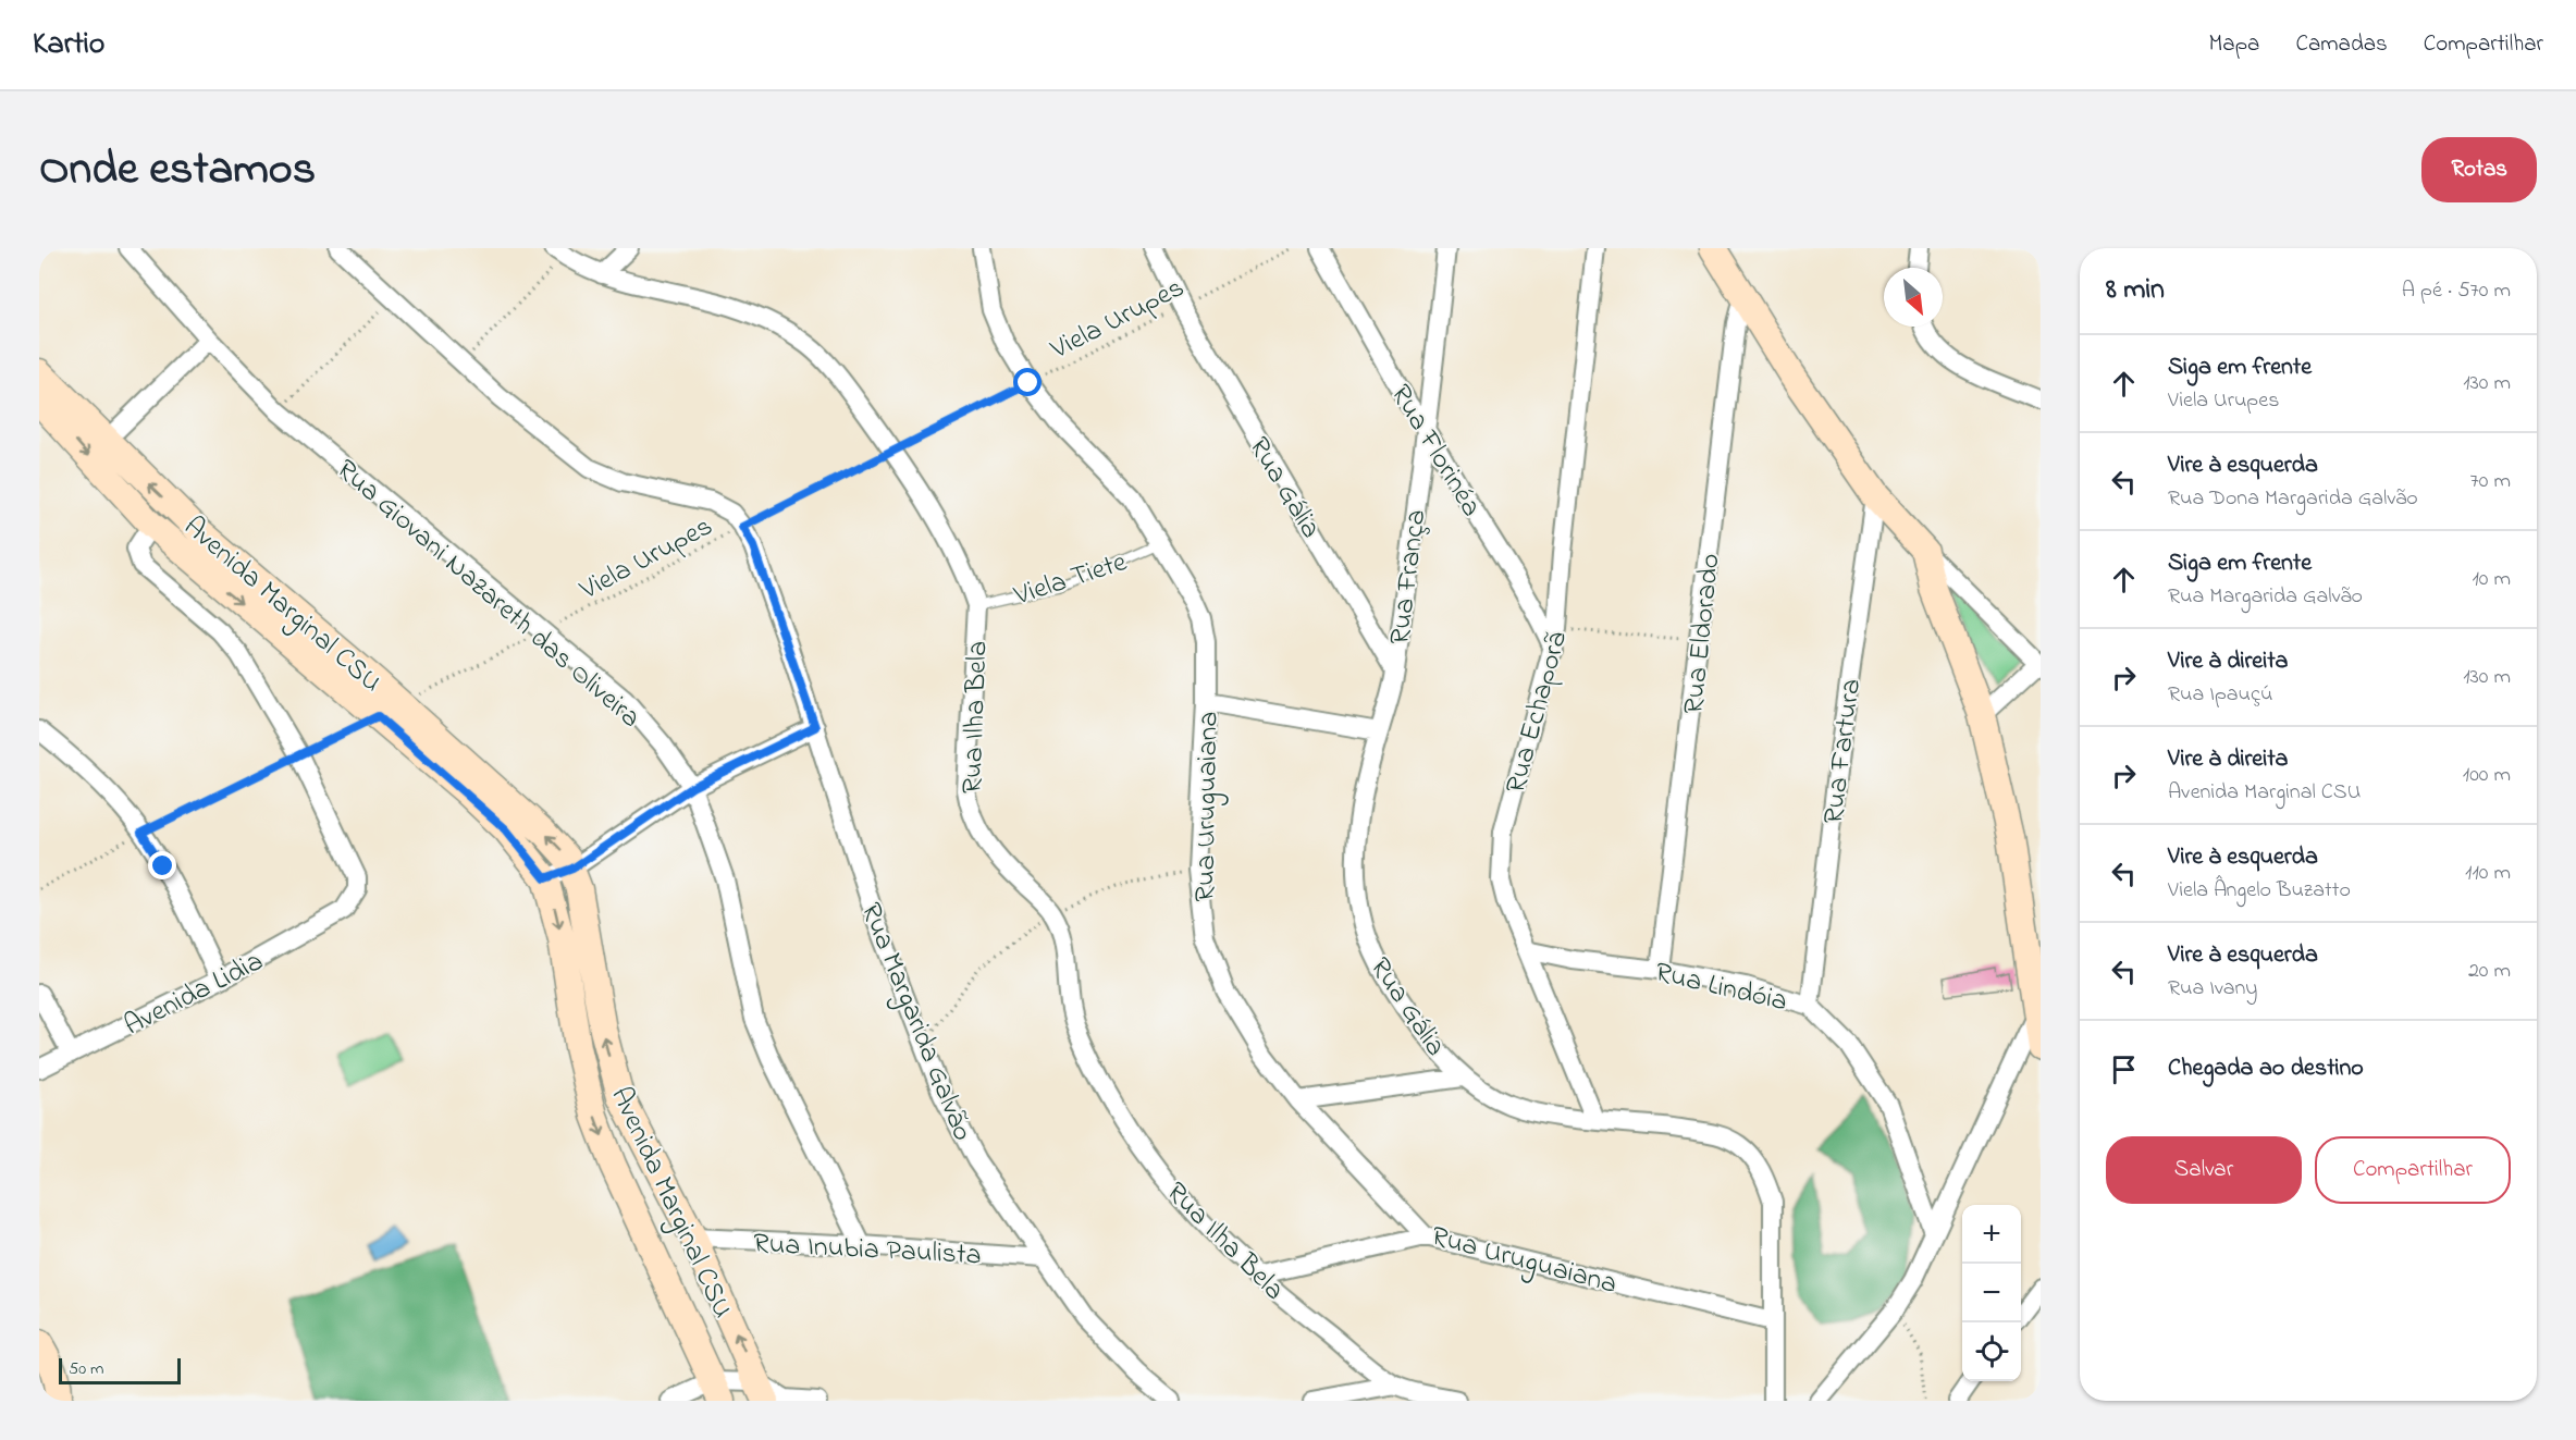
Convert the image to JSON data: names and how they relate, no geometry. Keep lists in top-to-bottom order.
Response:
{
  "streets": {
    "main road": ["Avenida Marginal CSU"],
    "street": [
      "Rua Florinéa",
      "Rua Gália",
      "Rua França",
      "Rua Giovani Nazareth das Oliveira",
      "Rua Eldorado",
      "Rua Echaporã",
      "Rua Ilha Bela",
      "Rua Fartura",
      "Rua Uruguaiana",
      "Rua Lindóia",
      "Avenida Lidia",
      "Rua Margarida Galvão",
      "Rua Inubia Paulista"
    ],
    "lane": ["Viela Tiete"],
    "path": ["Viela Urupes"]
  },
  "crossings": [
    ["Viela Urupes", "Rua Gália"],
    ["Viela Urupes", "Rua Giovani Nazareth das Oliveira"],
    ["Viela Urupes", "Avenida Marginal CSU"],
    ["Viela Urupes", "Rua Ilha Bela"],
    ["Viela Urupes", "Rua Uruguaiana"],
    ["Viela Urupes", "Avenida Lidia"],
    ["Viela Urupes", "Rua Margarida Galvão"],
    ["Rua Florinéa", "Rua França"],
    ["Rua Florinéa", "Rua Echaporã"],
    ["Rua Gália", "Rua França"],
    ["Rua Gália", "Rua Echaporã"],
    ["Rua Gália", "Rua Uruguaiana"],
    ["Viela Tiete", "Rua Ilha Bela"],
    ["Viela Tiete", "Rua Uruguaiana"],
    ["Rua Giovani Nazareth das Oliveira", "Rua Inubia Paulista"],
    ["Avenida Marginal CSU", "Rua Inubia Paulista"],
    ["Rua Eldorado", "Rua Lindóia"],
    ["Rua Echaporã", "Rua Lindóia"],
    ["Rua Fartura", "Rua Lindóia"],
    ["Rua Margarida Galvão", "Rua Inubia Paulista"]
  ],
  "scale_bar": "50 m",
  "north": "bottom right",
  "page": {
    "header": "Kartio",
    "nav": ["Mapa", "Camadas", "Compartilhar"],
    "title": "Onde estamos",
    "buttons": [
      "Rotas",
      ["Salvar", "Compartilhar"]
    ],
    "heading": ["8 min", "A pé · 570 m"],
    "list": [
      ["Siga em frente", "Viela Urupes", "130 m"],
      ["Vire à esquerda", "Rua Dona Margarida Galvão", "70 m"],
      ["Siga em frente", "Rua Margarida Galvão", "10 m"],
      ["Vire à direita", "Rua Ipauçú", "130 m"],
      ["Vire à direita", "Avenida Marginal CSU", "100 m"],
      ["Vire à esquerda", "Viela Ângelo Buzatto", "110 m"],
      ["Vire à esquerda", "Rua Ivany", "20 m"],
      "Chegada ao destino"
    ],
    "map_buttons": ["+", "−"],
    "scale": "50 m"
  }
}
